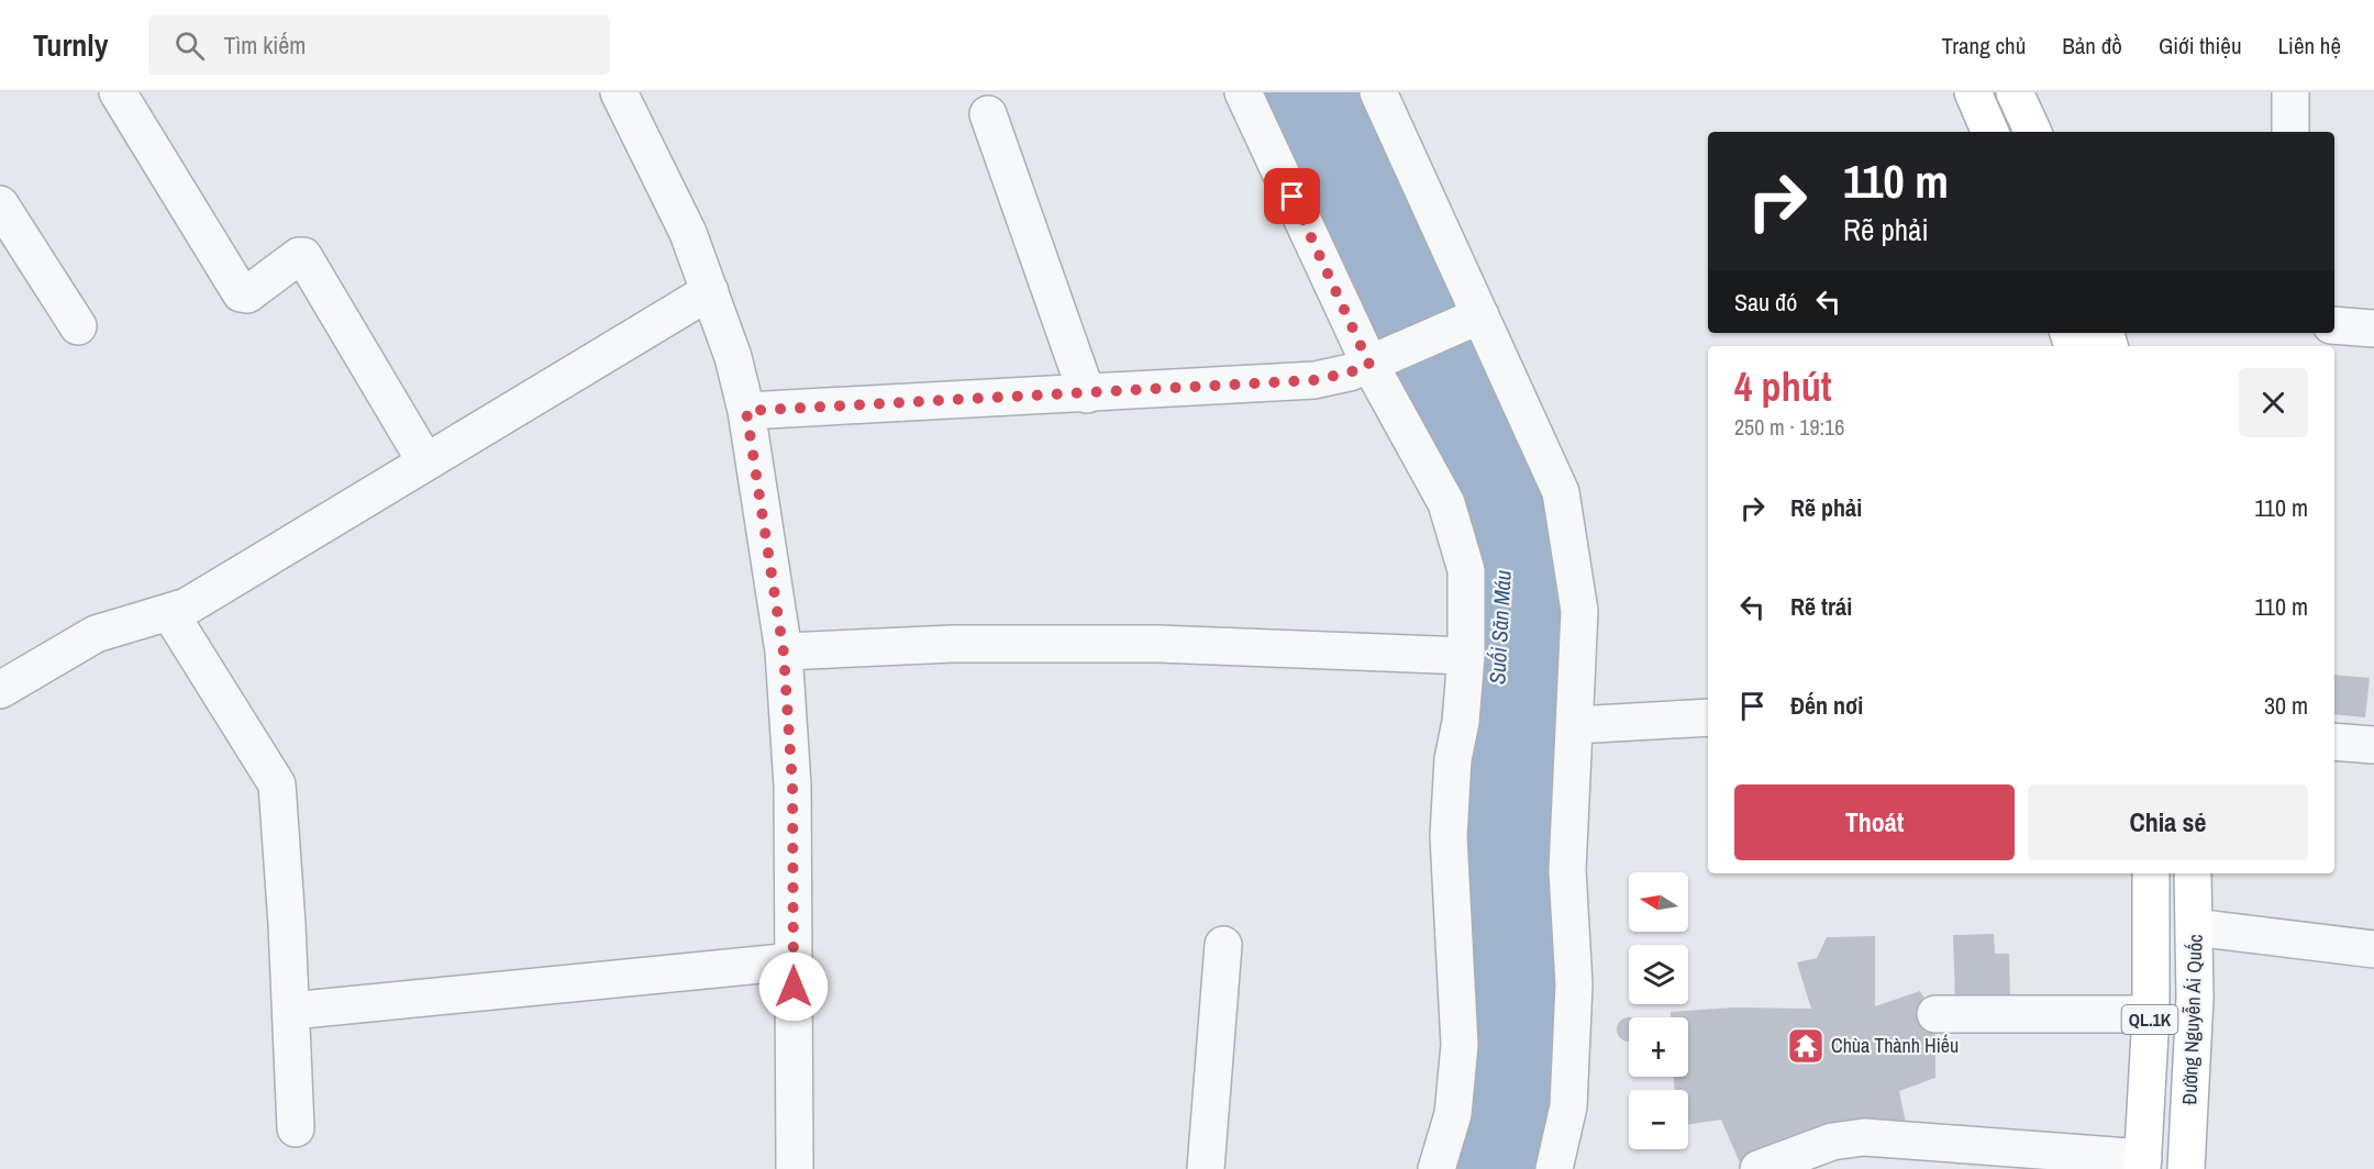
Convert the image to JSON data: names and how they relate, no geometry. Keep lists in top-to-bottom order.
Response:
{
  "streets": {
    "main road": ["QL.1K", "Đường Nguyễn Ái Quốc"]
  },
  "water": ["Suối Săn Máu"],
  "places": {
    "temple": ["Chùa Thành Hiếu"]
  },
  "north": "left",
  "page": {
    "header": "Turnly",
    "search": "Tìm kiếm",
    "nav": [
      "Trang chủ",
      "Bản đồ",
      "Giới thiệu",
      "Liên hệ"
    ],
    "turn": ["110 m", "Rẽ phải"],
    "then": "Sau đó",
    "heading": ["4 phút", "250 m · 19:16"],
    "list": [
      {
        "name": "Rẽ phải",
        "value": "110 m"
      },
      {
        "name": "Rẽ trái",
        "value": "110 m"
      },
      {
        "name": "Đến nơi",
        "value": "30 m"
      }
    ],
    "buttons": ["Thoát", "Chia sẻ"],
    "map_buttons": ["+", "−"]
  }
}
